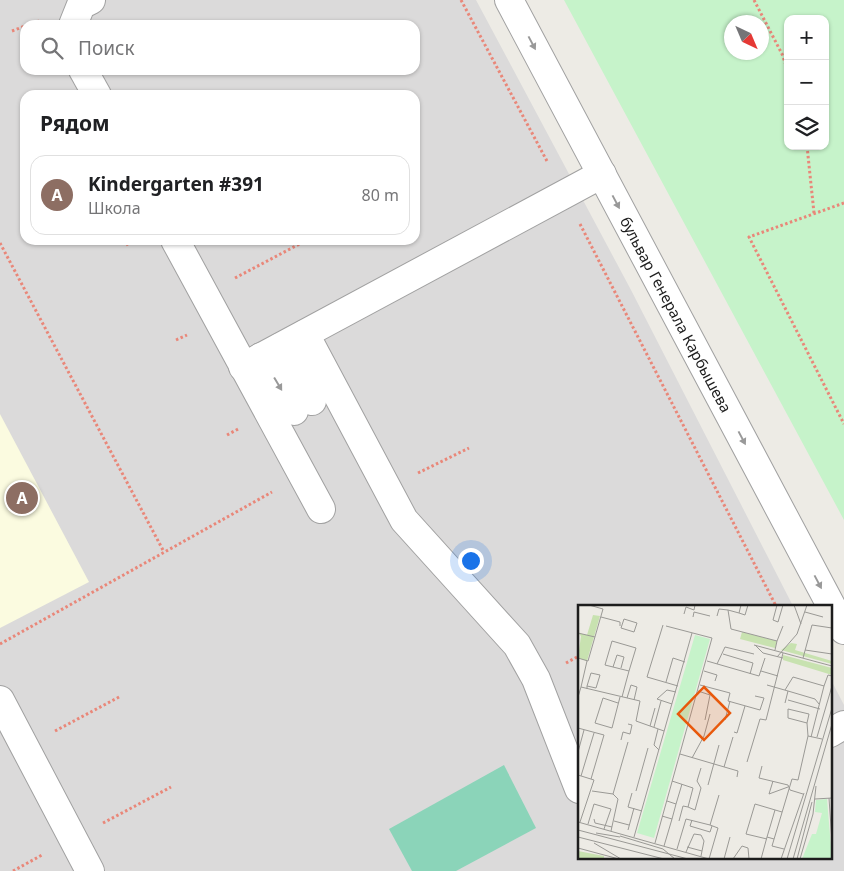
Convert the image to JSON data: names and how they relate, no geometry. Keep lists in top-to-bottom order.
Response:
{
  "streets": {
    "street": ["бульвар Генерала Карбышева"]
  },
  "one_way": ["бульвар Генерала Карбышева"],
  "north": "bottom right",
  "page": {
    "map_buttons": ["+", "−"],
    "search": "Поиск",
    "heading": "Рядом",
    "list": [
      {
        "mark": "A",
        "name": "Kindergarten #391",
        "note": "Школа",
        "value": "80 m"
      }
    ],
    "pins": "A"
  }
}
